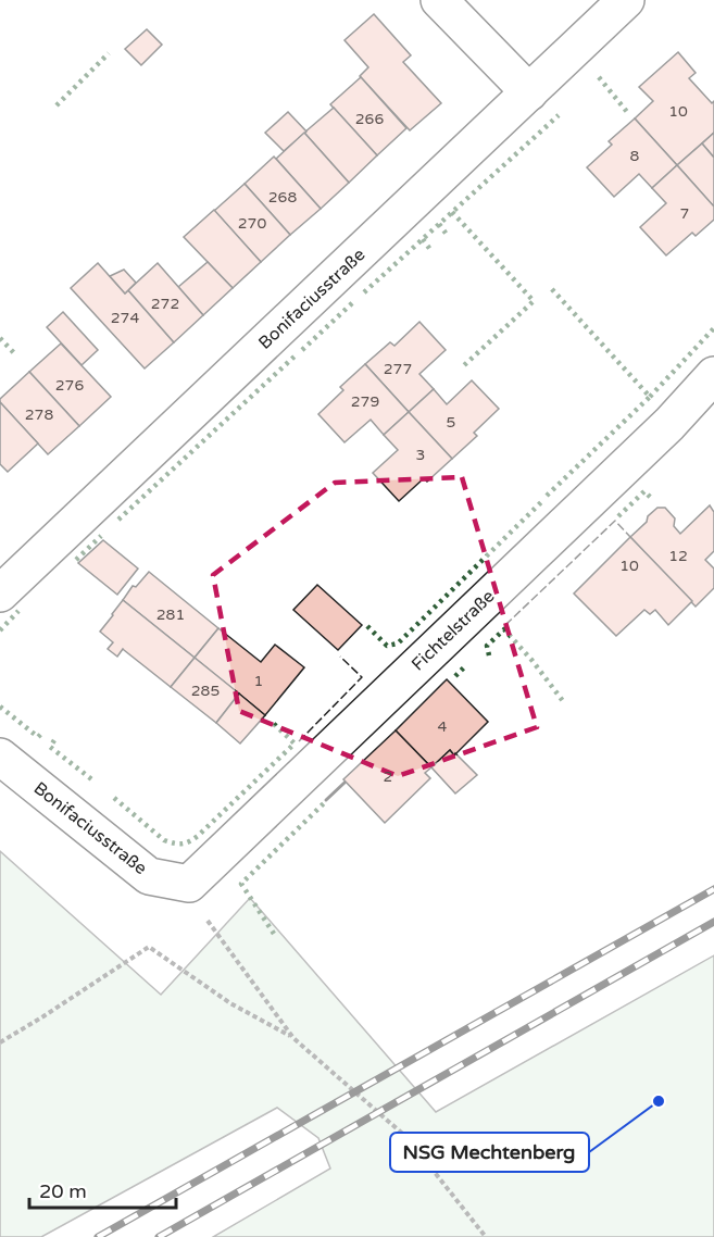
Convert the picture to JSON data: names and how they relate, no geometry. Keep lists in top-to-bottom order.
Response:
{
  "streets": {
    "street": ["Bonifaciusstraße", "Fichtelstraße"]
  },
  "crossings": [
    ["Bonifaciusstraße", "Fichtelstraße"]
  ],
  "places": ["NSG Mechtenberg"],
  "house_numbers": [
    "10",
    "266",
    "8",
    "268",
    "7",
    "270",
    "272",
    "274",
    "277",
    "276",
    "279",
    "278",
    "5",
    "3",
    "12",
    "10",
    "281",
    "1",
    "285",
    "4",
    "2"
  ],
  "scale_bar": "20 m"
}
